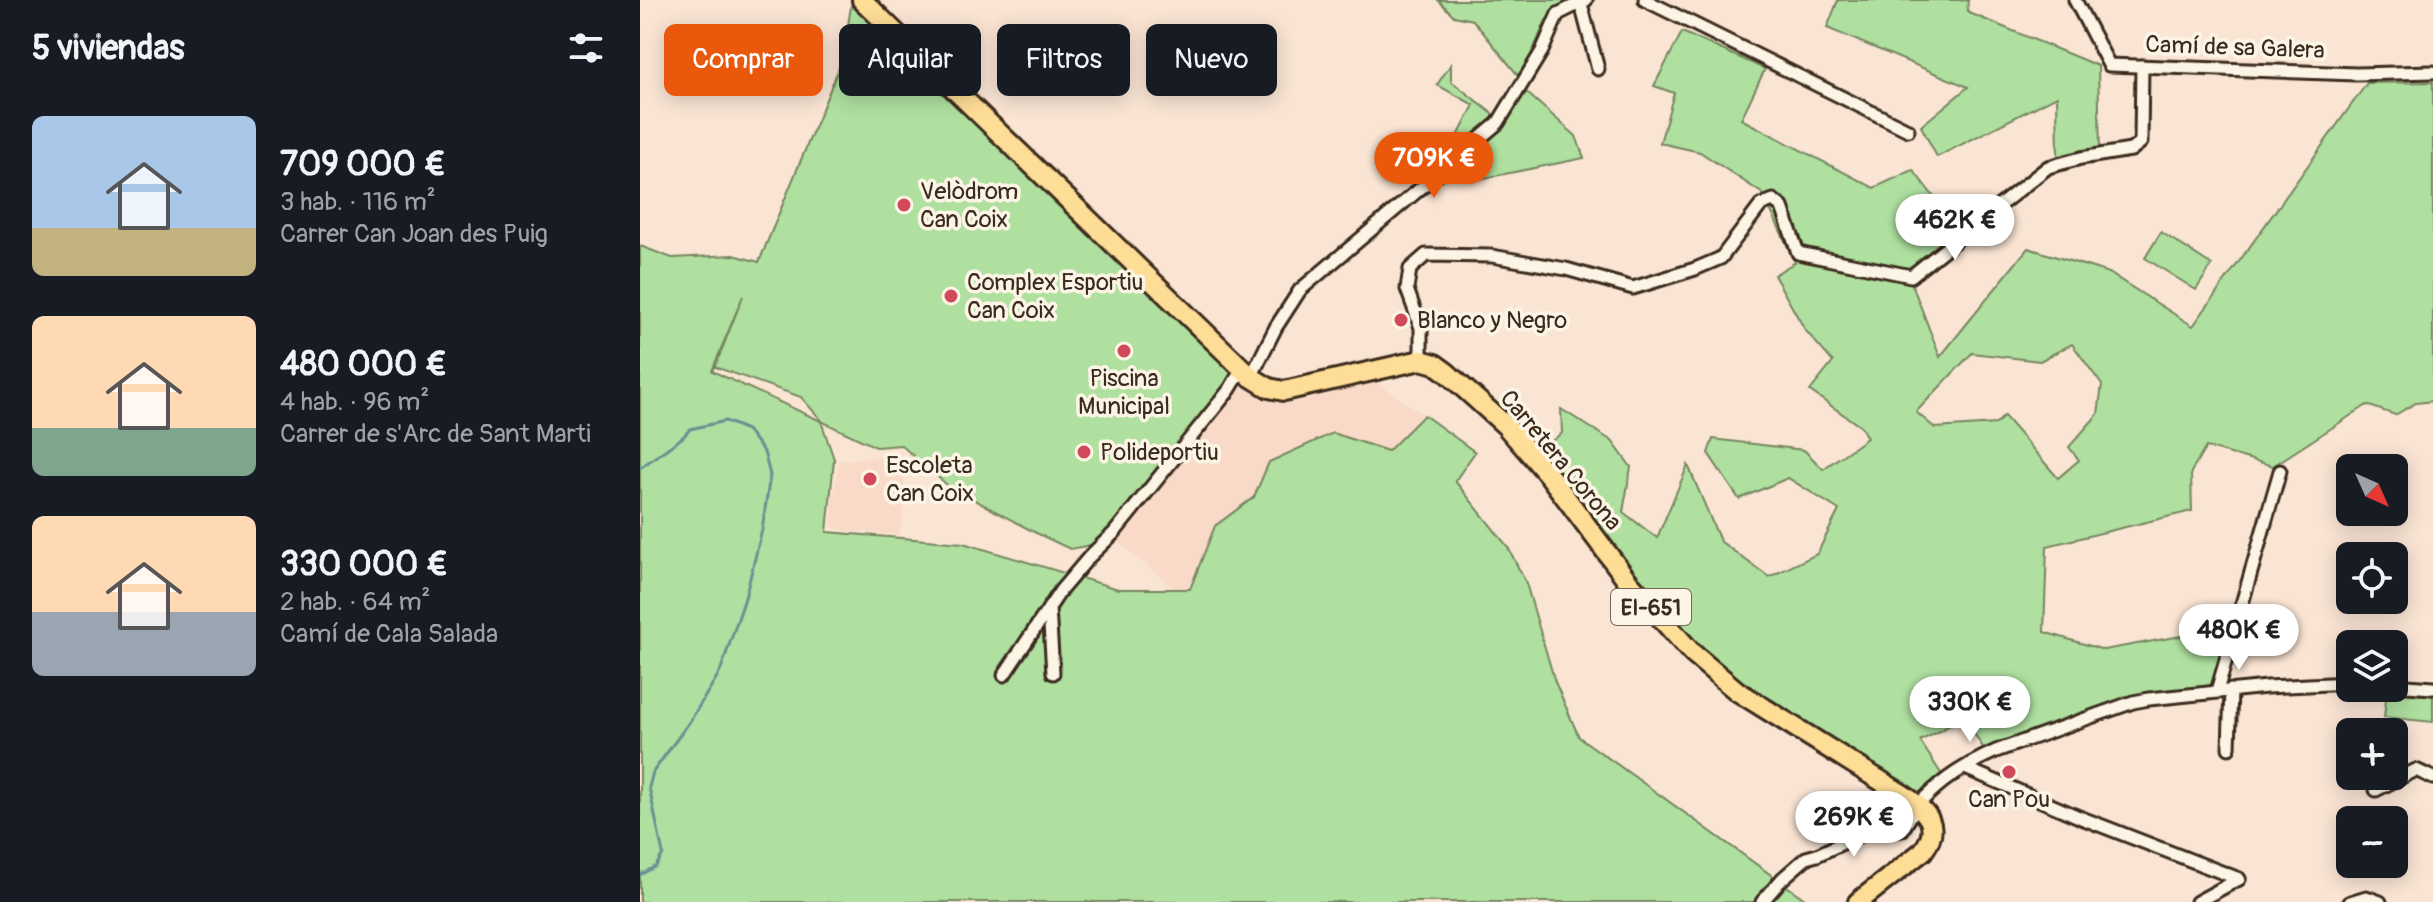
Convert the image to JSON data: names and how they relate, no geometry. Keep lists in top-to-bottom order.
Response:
{
  "streets": {
    "main road": ["Carretera Corona", "EI-651"],
    "street": ["Camí de sa Galera"]
  },
  "places": [
    "Velòdrom Can Coix",
    "Complex Esportiu Can Coix",
    "Blanco y Negro",
    "Piscina Municipal",
    "Polideportiu",
    "Escoleta Can Coix",
    "Can Pou"
  ],
  "north": "bottom right",
  "page": {
    "heading": "5 viviendas",
    "chip": [
      "Comprar",
      "Alquilar",
      "Filtros",
      "Nuevo"
    ],
    "list": [
      {
        "name": "709 000 €",
        "note": "3 hab. · 116 m² · Carrer Can Joan des Puig"
      },
      {
        "name": "480 000 €",
        "note": "4 hab. · 96 m² · Carrer de s'Arc de Sant Marti"
      },
      {
        "name": "330 000 €",
        "note": "2 hab. · 64 m² · Camí de Cala Salada"
      }
    ],
    "price": [
      "709K €",
      "462K €",
      "480K €",
      "330K €",
      "269K €"
    ],
    "map_buttons": ["+", "−"]
  }
}
